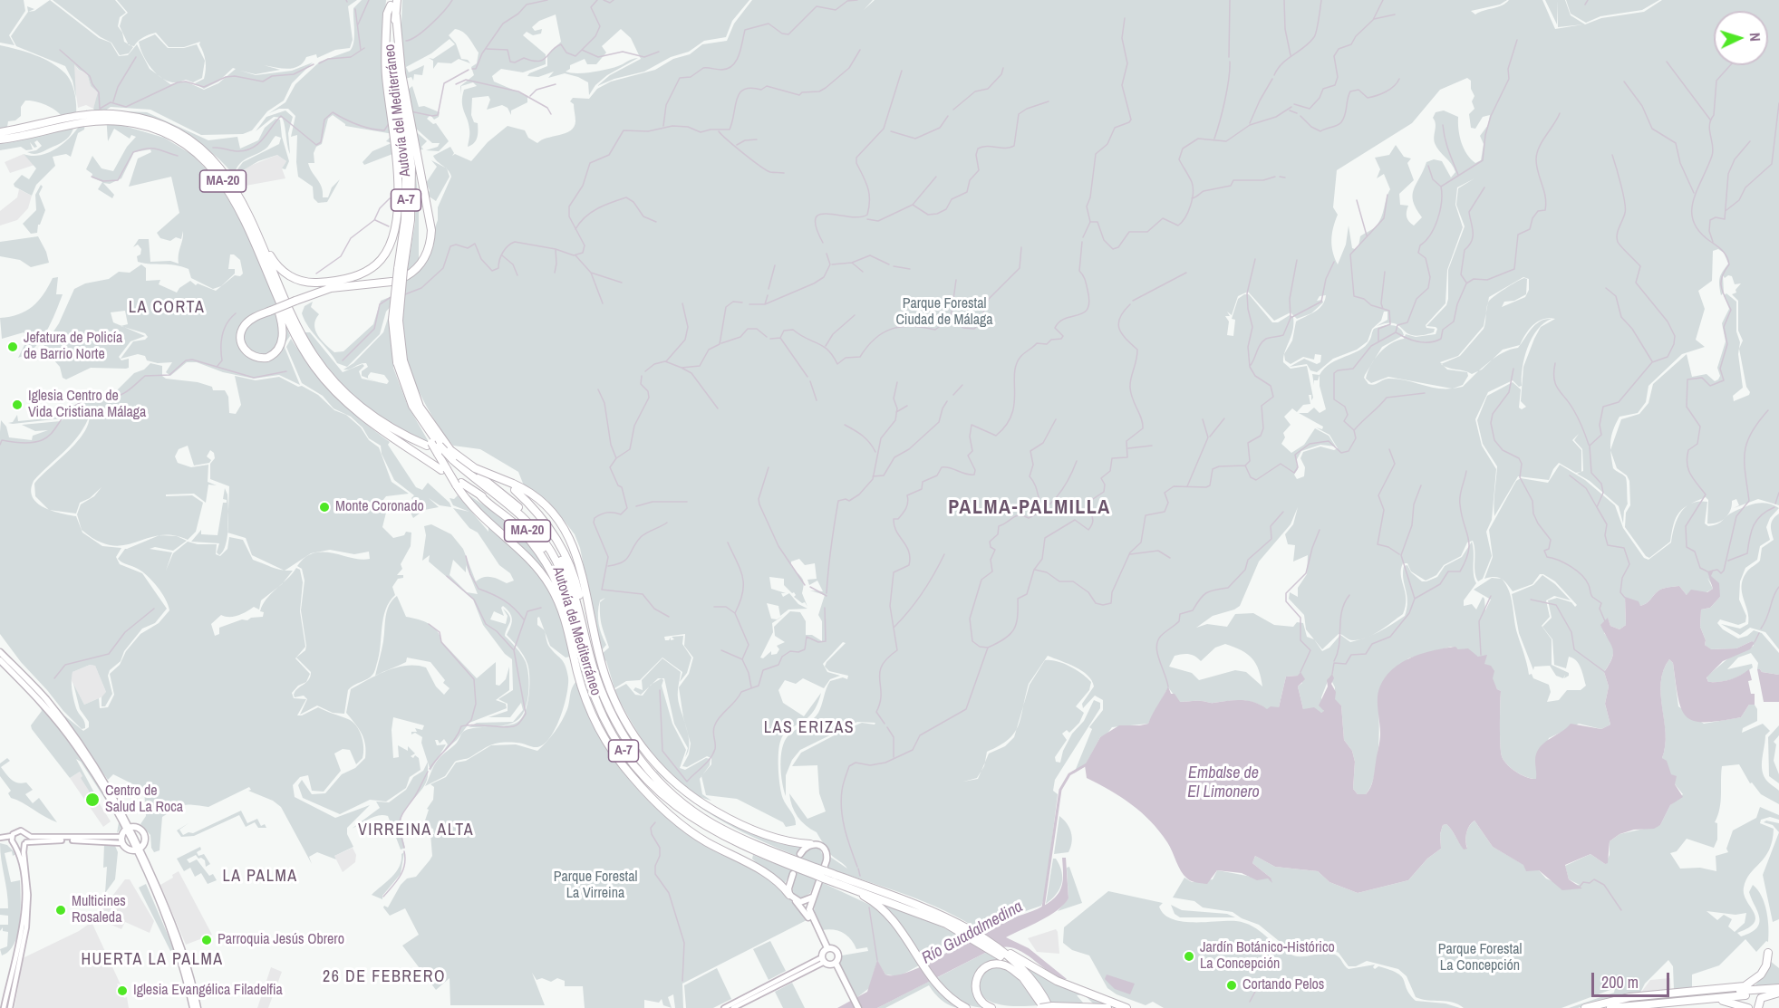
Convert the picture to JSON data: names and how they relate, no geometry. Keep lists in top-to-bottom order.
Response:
{
  "streets": {
    "highway": ["Autovía del Mediterráneo", "MA-20", "A-7"]
  },
  "crossings": [
    ["Autovía del Mediterráneo", "MA-20"]
  ],
  "districts": [
    "LA CORTA",
    "PALMA-PALMILLA",
    "LAS ERIZAS",
    "VIRREINA ALTA",
    "LA PALMA",
    "HUERTA LA PALMA",
    "26 DE FEBRERO"
  ],
  "water": ["Embalse de El Limonero", "Río Guadalmedina"],
  "parks": ["Parque Forestal Ciudad de Málaga", "Parque Forestal La Virreina", "Parque Forestal La Concepción"],
  "places": [
    "Jefatura de Policía de Barrio Norte",
    "Iglesia Centro de Vida Cristiana Málaga",
    "Monte Coronado",
    "Centro de Salud La Roca",
    "Multicines Rosaleda",
    "Parroquia Jesús Obrero",
    "Jardín Botánico-Histórico La Concepción",
    "Cortando Pelos",
    "Iglesia Evangélica Filadelfia"
  ],
  "scale_bar": "200 m",
  "north": "right"
}
